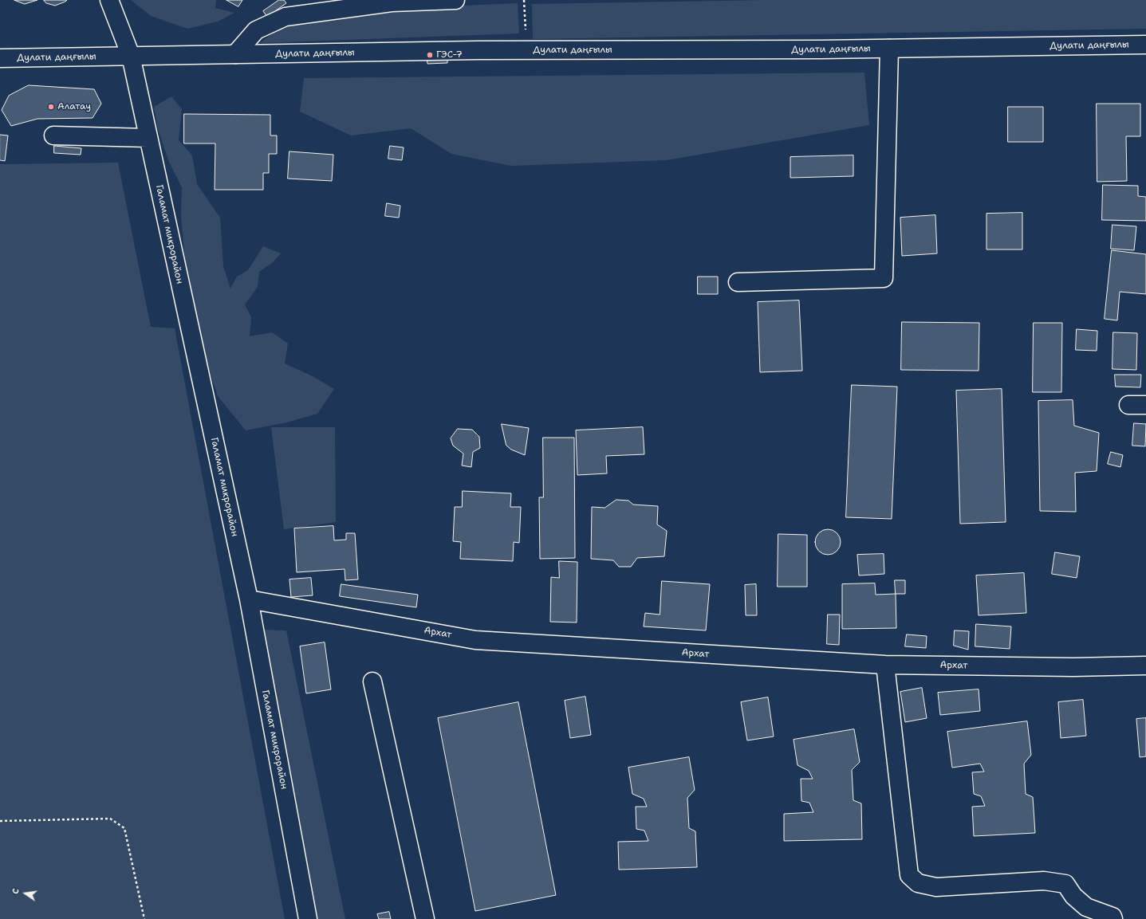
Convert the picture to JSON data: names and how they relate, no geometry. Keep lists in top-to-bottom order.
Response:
{
  "streets": {
    "street": ["Дулати даңғылы", "Галамат микрорайон", "Архат"]
  },
  "crossings": [
    ["Дулати даңғылы", "Галамат микрорайон"],
    ["Галамат микрорайон", "Архат"]
  ],
  "places": ["ГЭС-7", "Алатау"],
  "north": "left"
}
